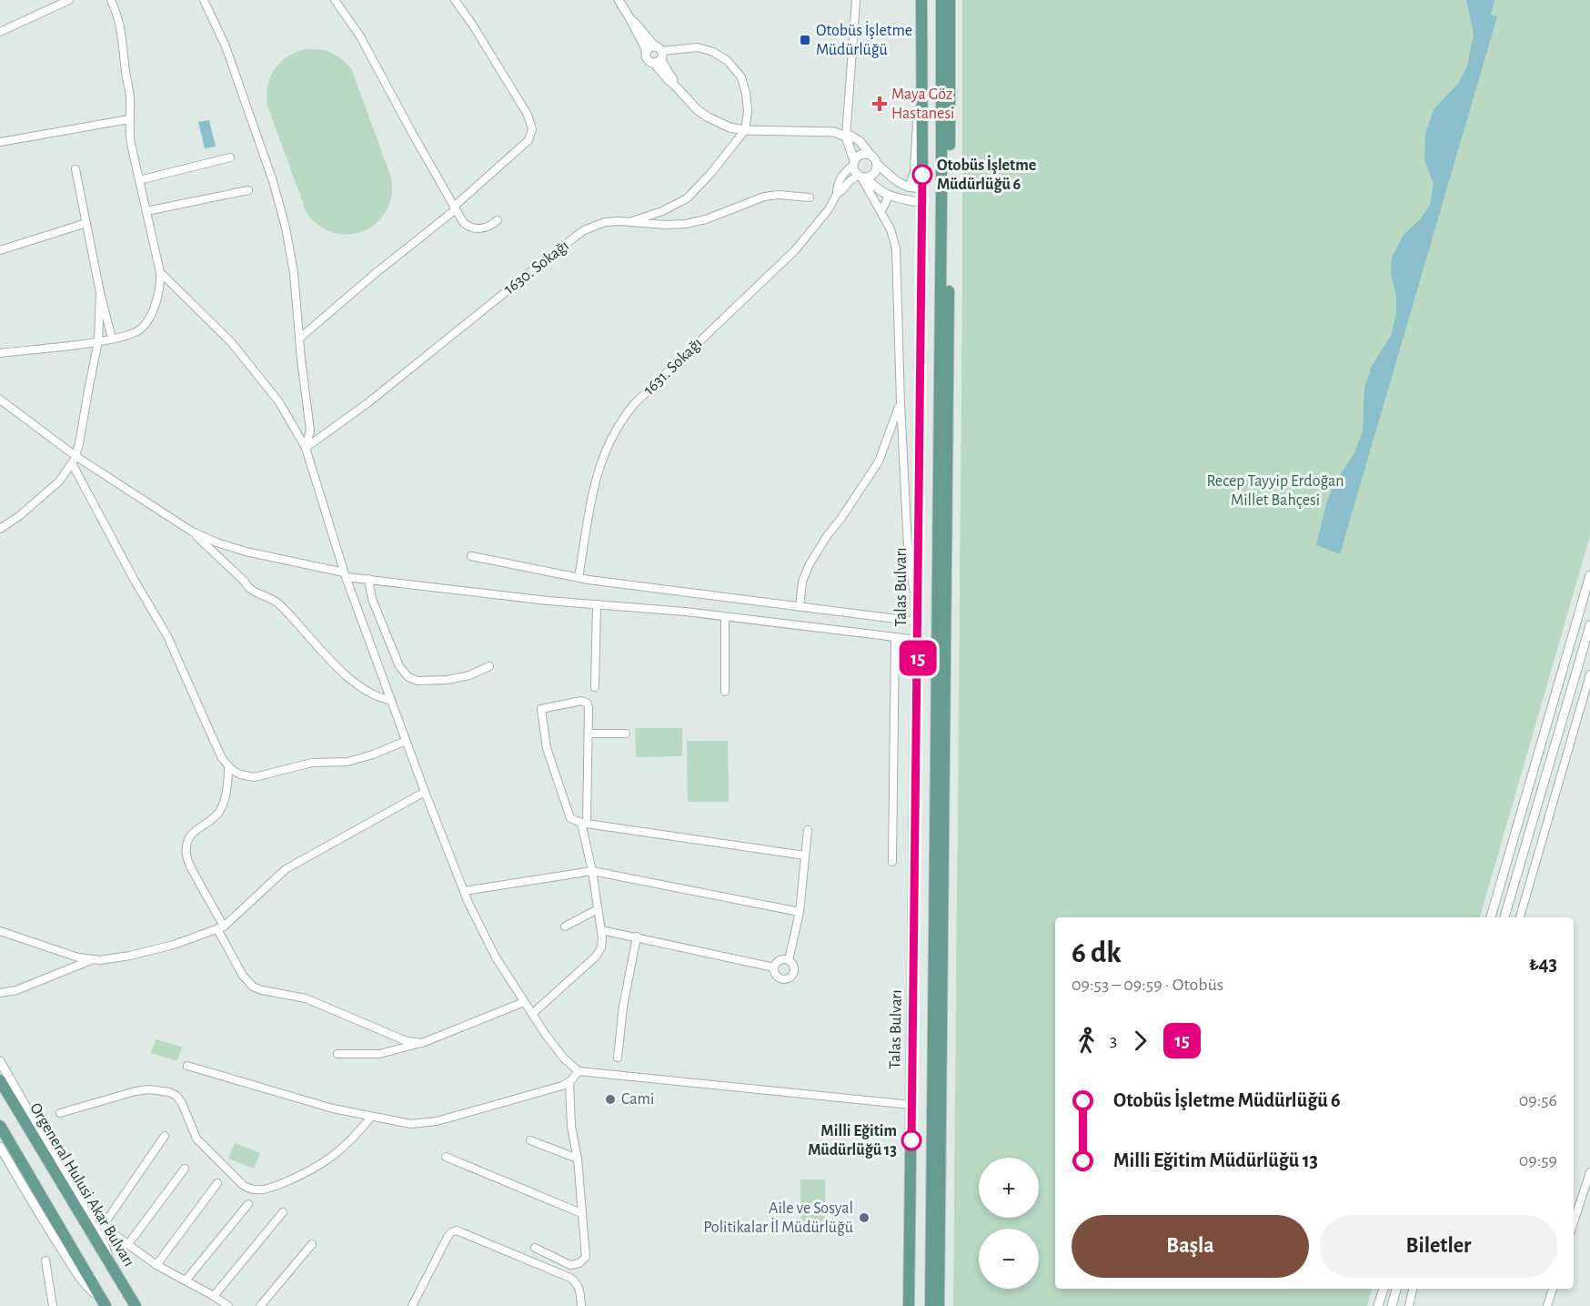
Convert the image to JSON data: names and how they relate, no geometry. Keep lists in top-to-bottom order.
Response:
{
  "streets": {
    "main road": ["Talas Bulvarı", "Orgeneral Hulusi Akar Bulvarı"],
    "street": ["1630. Sokağı", "1631. Sokağı"]
  },
  "parks": ["Recep Tayyip Erdoğan Millet Bahçesi"],
  "places": {
    "transit": ["Otobüs İşletme Müdürlüğü"],
    "health": ["Maya Göz Hastanesi"],
    "other": [
      "Otobüs İşletme Müdürlüğü 6",
      "Cami",
      "Milli Eğitim Müdürlüğü 13",
      "Aile ve Sosyal Politikalar İl Müdürlüğü"
    ]
  },
  "lines": ["bus line 15"],
  "page": {
    "on_map": "15",
    "heading": ["6 dk", "09:53 – 09:59 · Otobüs", "₺43"],
    "legs": ["3", "15"],
    "list": [
      {
        "name": "Otobüs İşletme Müdürlüğü 6",
        "value": "09:56"
      },
      {
        "name": "Milli Eğitim Müdürlüğü 13",
        "value": "09:59"
      }
    ],
    "map_buttons": ["+", "−"],
    "buttons": ["Başla", "Biletler"]
  }
}
